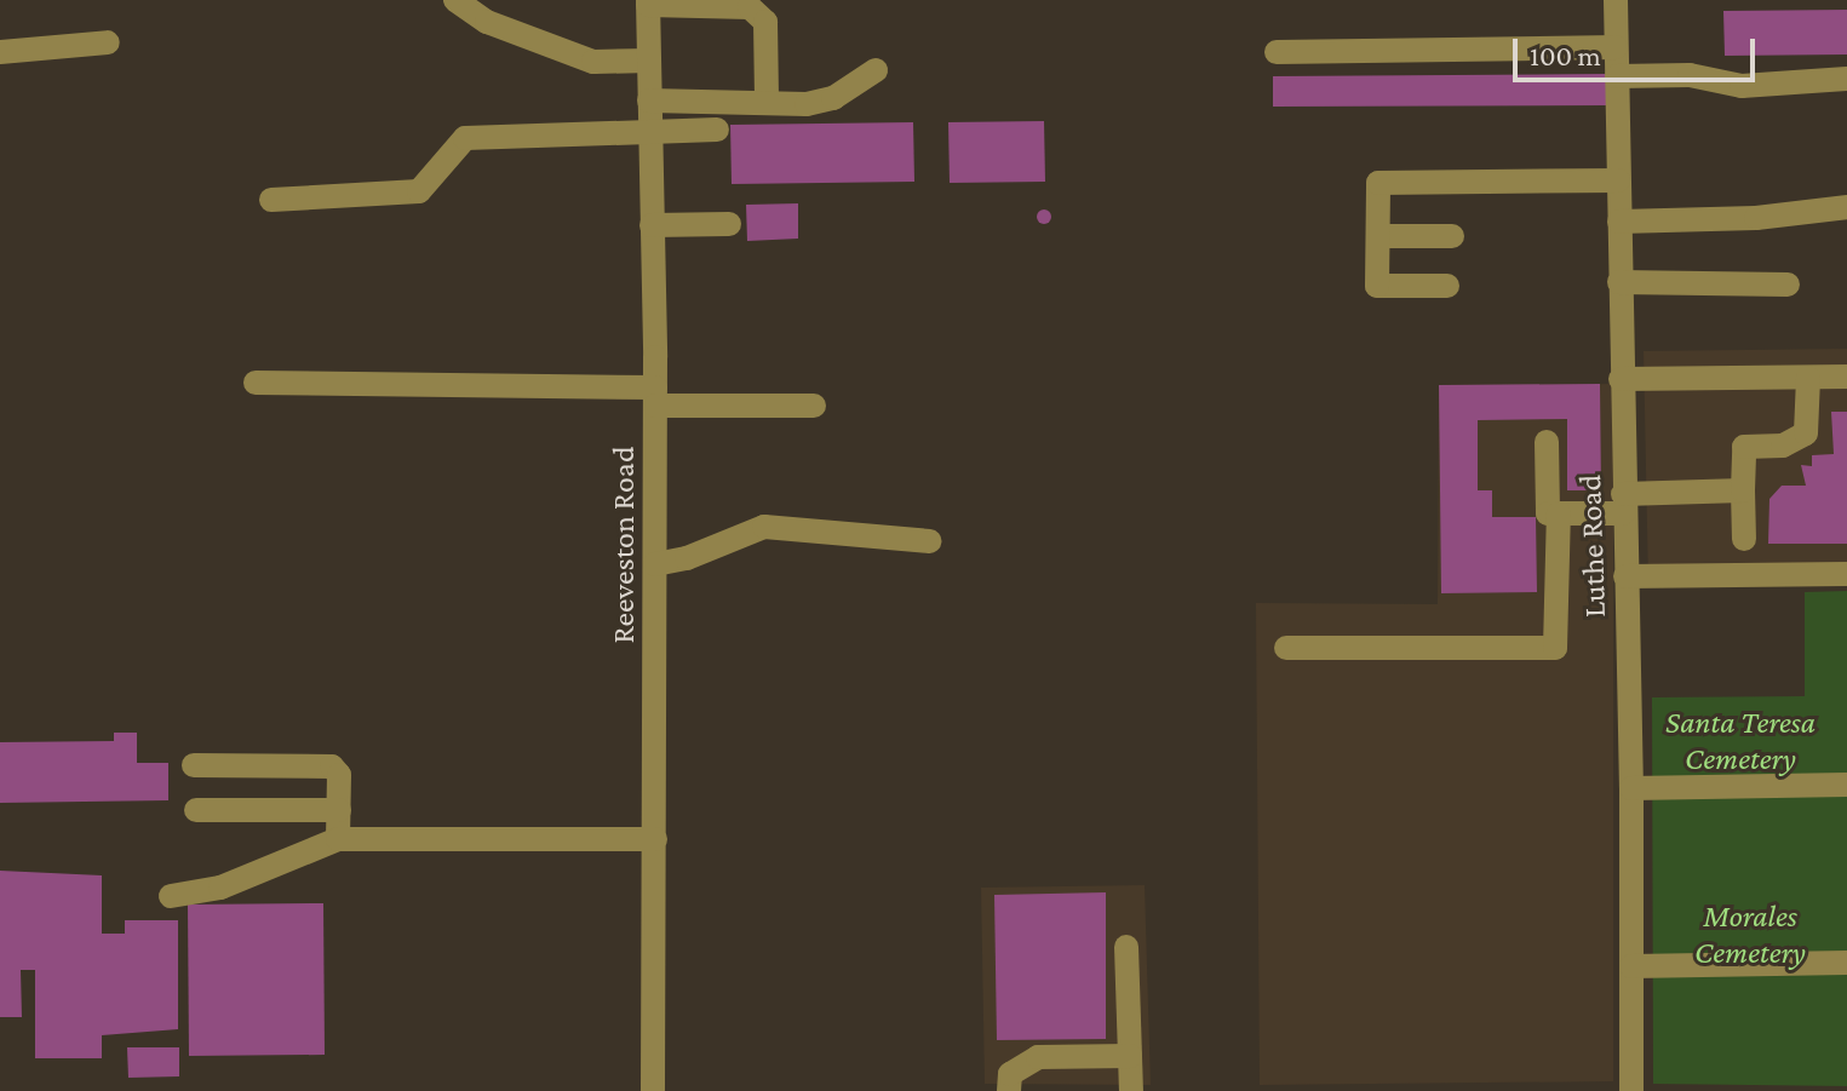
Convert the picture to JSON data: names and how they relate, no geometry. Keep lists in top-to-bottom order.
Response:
{
  "streets": {
    "street": ["Reeveston Road", "Luthe Road"]
  },
  "parks": ["Santa Teresa Cemetery", "Morales Cemetery"],
  "scale_bar": "100 m"
}
